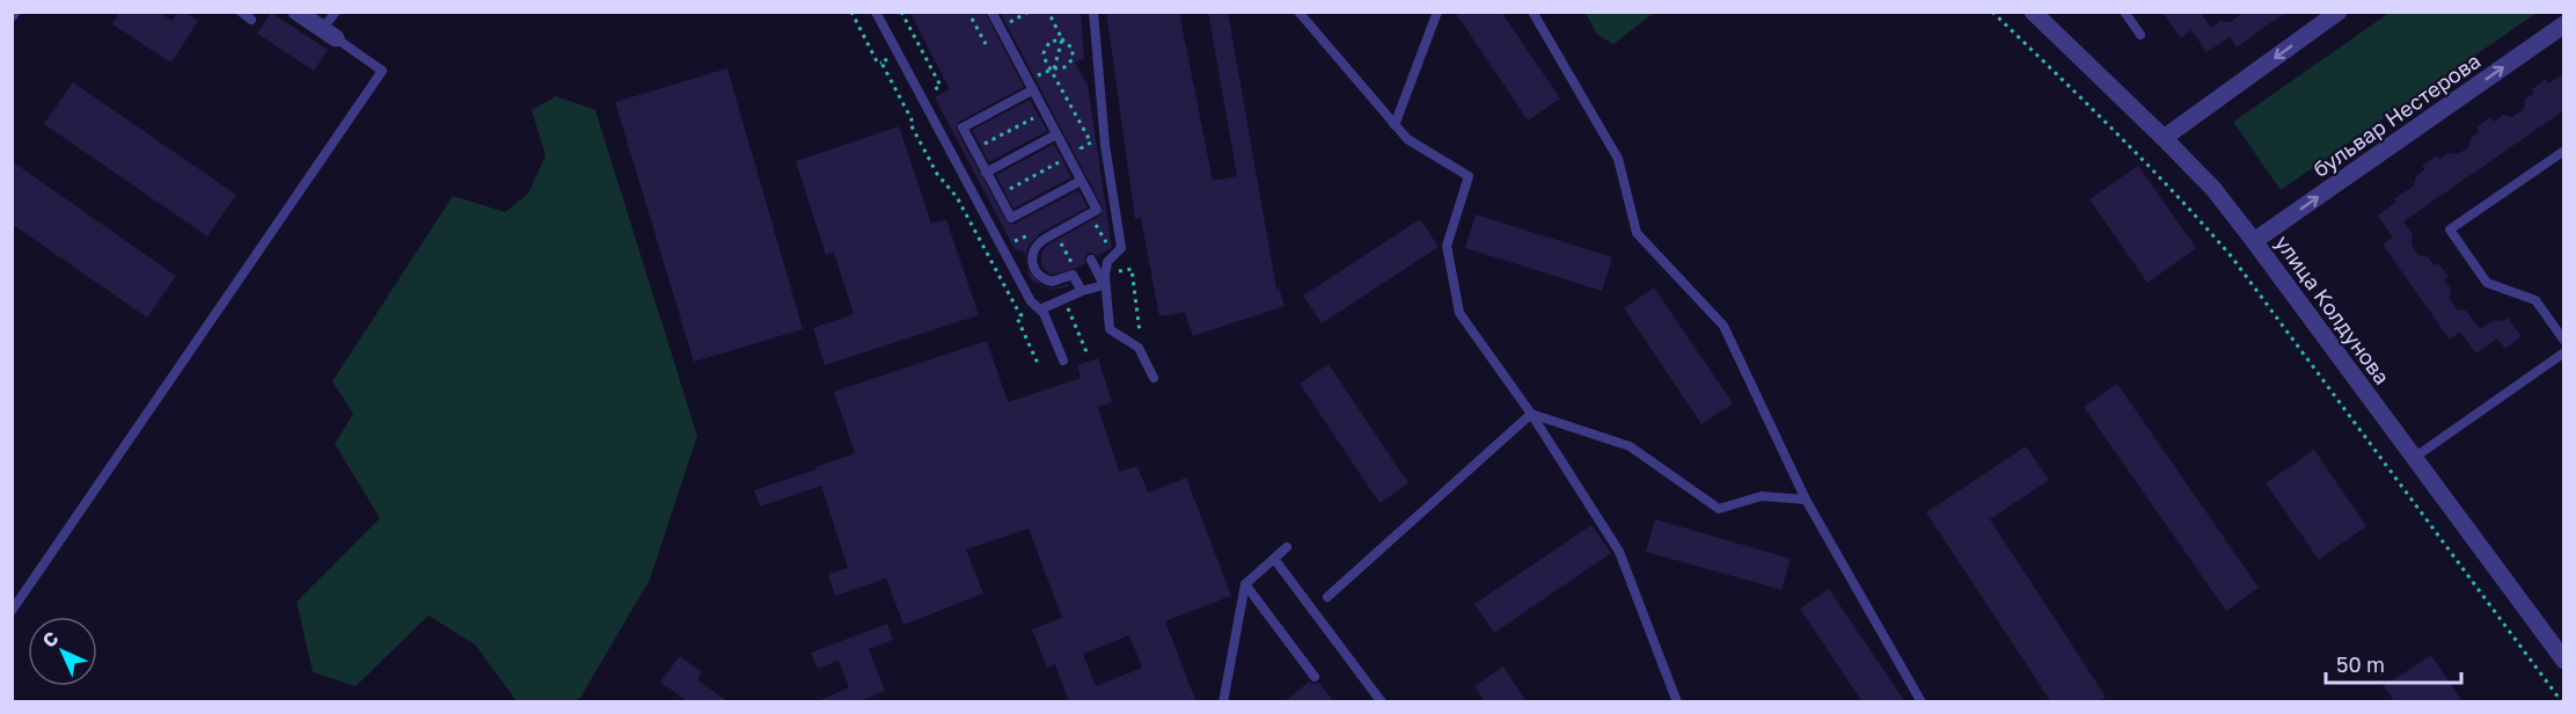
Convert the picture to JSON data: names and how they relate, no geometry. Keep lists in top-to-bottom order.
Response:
{
  "streets": {
    "street": ["бульвар Нестерова", "улица Колдунова"]
  },
  "crossings": [
    ["бульвар Нестерова", "улица Колдунова"]
  ],
  "scale_bar": "50 m",
  "north": "top left"
}
